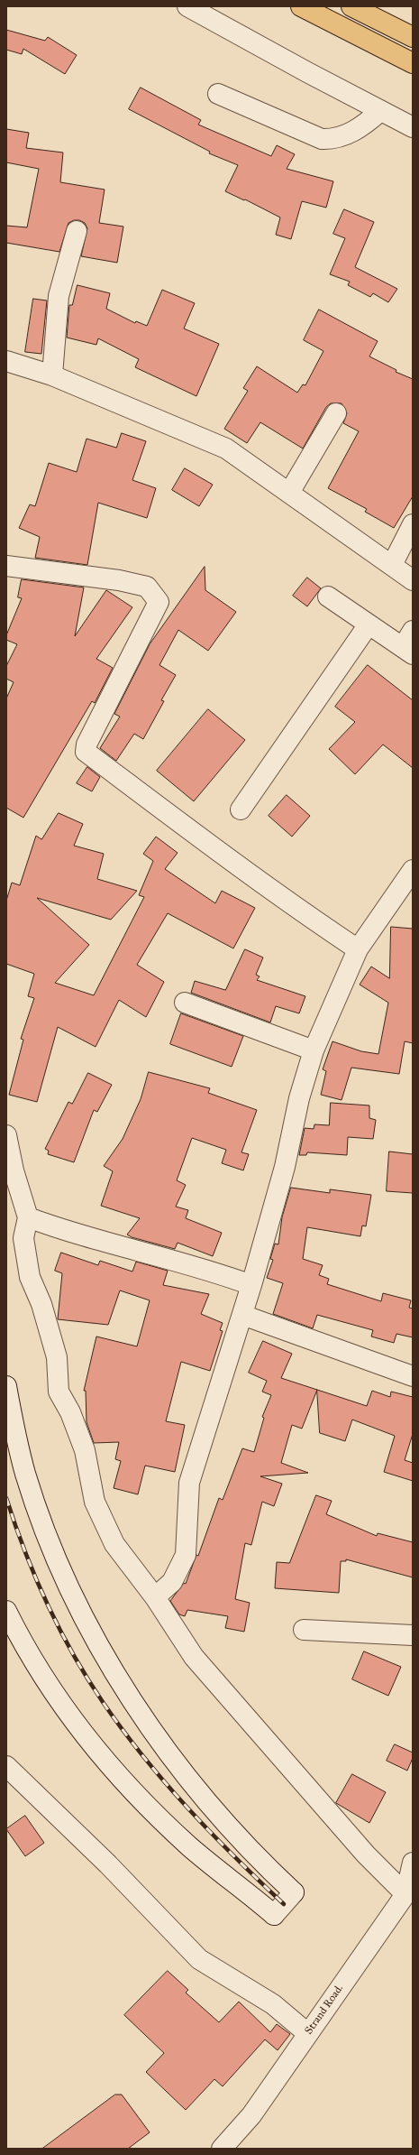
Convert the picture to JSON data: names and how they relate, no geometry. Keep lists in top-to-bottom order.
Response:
{
  "streets": {
    "street": ["Strand Road."]
  }
}
